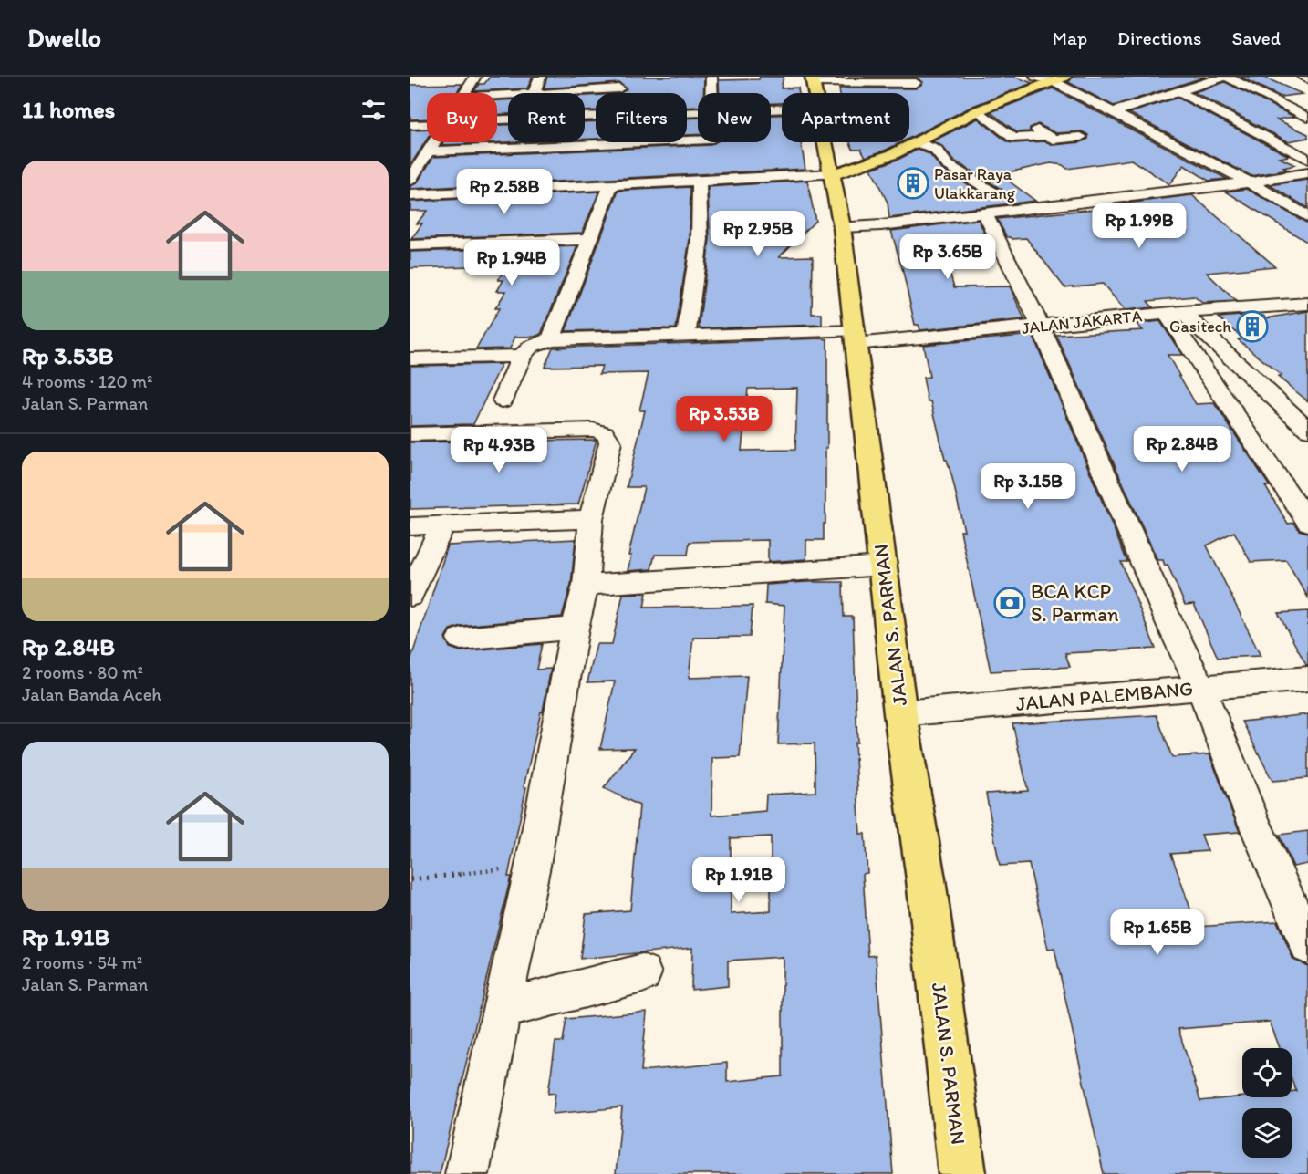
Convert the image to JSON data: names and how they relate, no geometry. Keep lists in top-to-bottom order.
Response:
{
  "streets": {
    "main road": ["JALAN S. PARMAN"],
    "street": ["JALAN JAKARTA", "JALAN PALEMBANG"]
  },
  "crossings": [
    ["JALAN JAKARTA", "JALAN S. PARMAN"],
    ["JALAN S. PARMAN", "JALAN PALEMBANG"]
  ],
  "places": {
    "building": ["Pasar Raya Ulakkarang", "Gasitech"],
    "bank": ["BCA KCP S. Parman"]
  },
  "page": {
    "header": "Dwello",
    "nav": ["Map", "Directions", "Saved"],
    "heading": "11 homes",
    "chip": [
      "Buy",
      "Rent",
      "Filters",
      "New",
      "Apartment"
    ],
    "list": [
      {
        "name": "Rp 3.53B",
        "note": "4 rooms · 120 m² · Jalan S. Parman"
      },
      {
        "name": "Rp 2.84B",
        "note": "2 rooms · 80 m² · Jalan Banda Aceh"
      },
      {
        "name": "Rp 1.91B",
        "note": "2 rooms · 54 m² · Jalan S. Parman"
      }
    ],
    "price": [
      "Rp 2.58B",
      "Rp 1.99B",
      "Rp 2.95B",
      "Rp 3.65B",
      "Rp 1.94B",
      "Rp 3.53B",
      "Rp 2.84B",
      "Rp 4.93B",
      "Rp 3.15B",
      "Rp 1.91B",
      "Rp 1.65B"
    ]
  }
}
